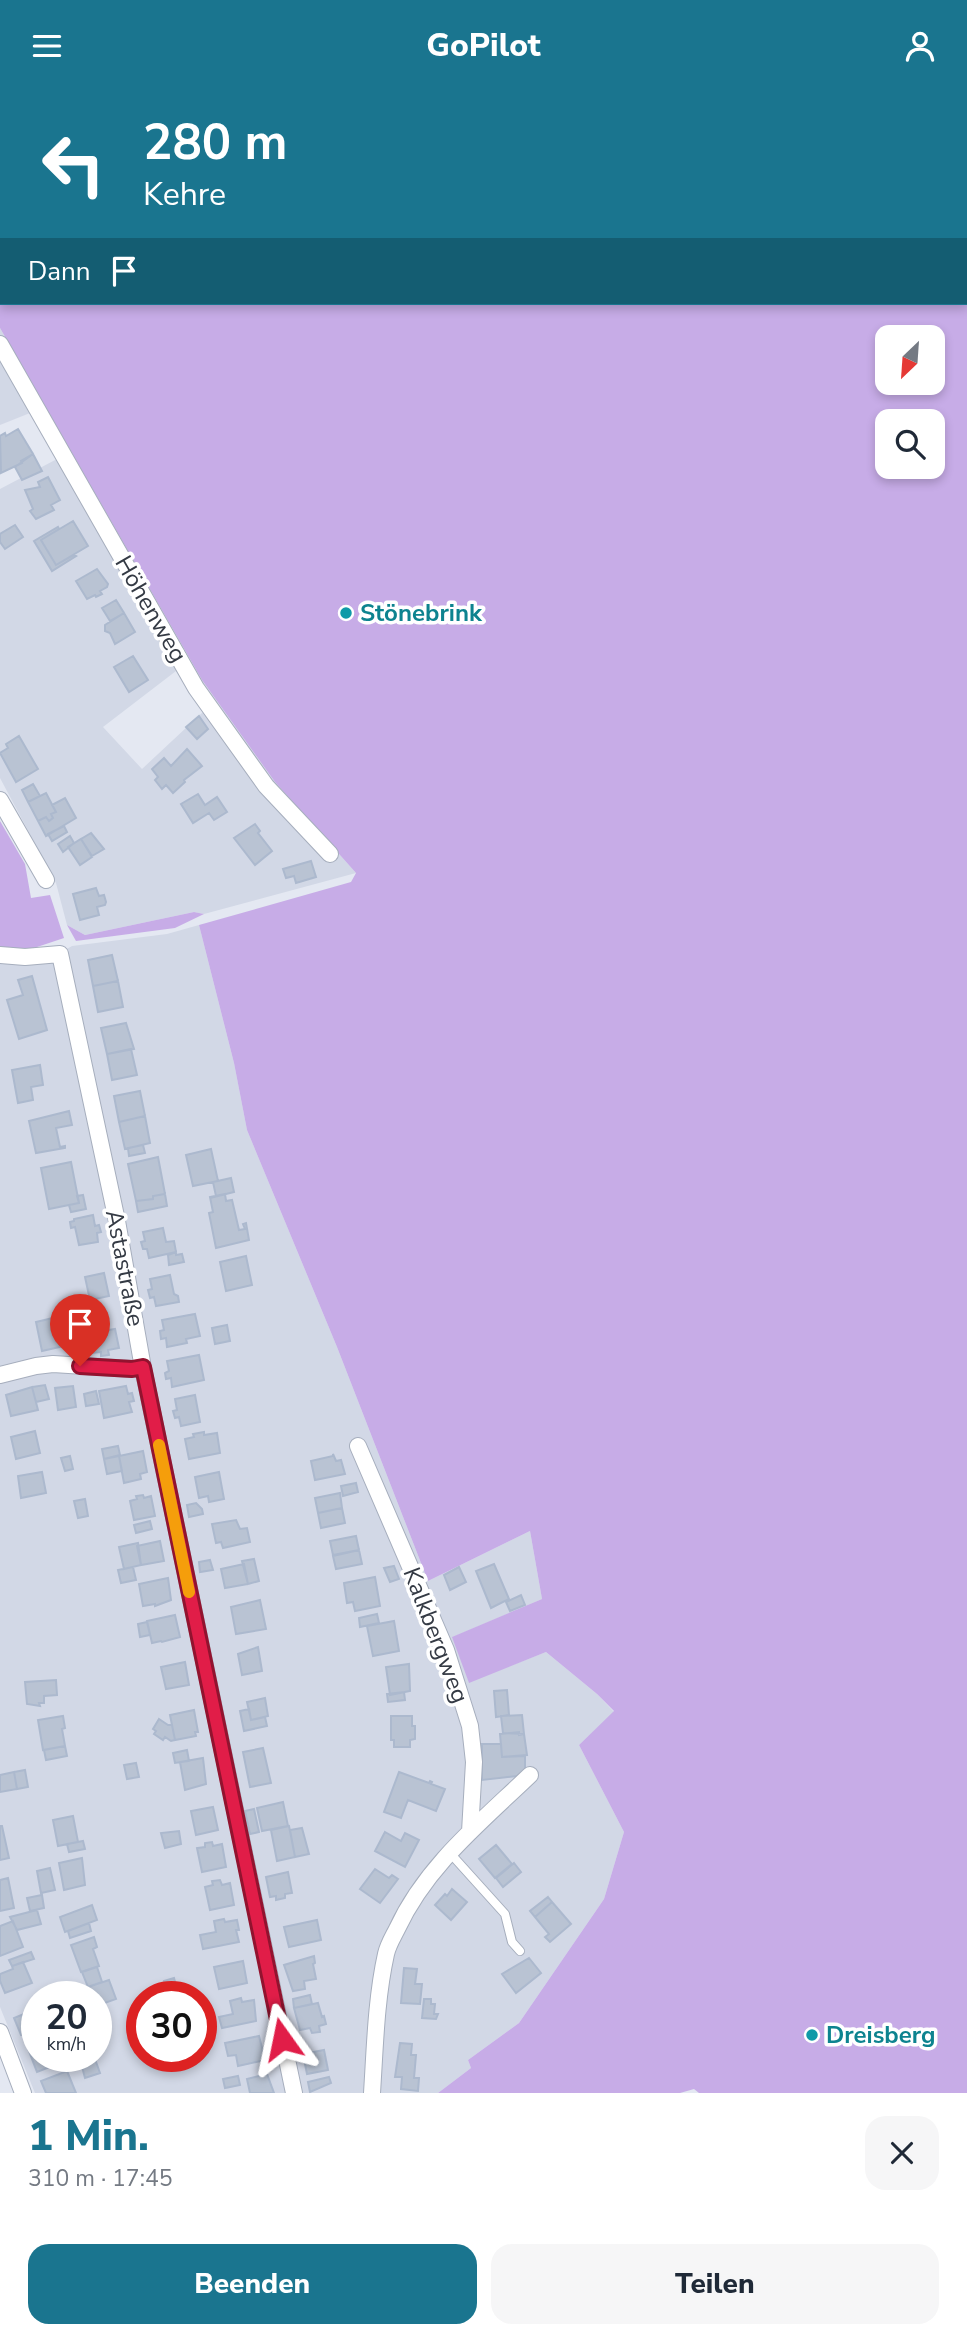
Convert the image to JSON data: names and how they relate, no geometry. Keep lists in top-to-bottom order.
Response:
{
  "streets": {
    "street": ["Höhenweg", "Astastraße", "Kalkbergweg"]
  },
  "places": ["Stönebrink", "Dreisberg"],
  "north": "bottom left",
  "page": {
    "header": "GoPilot",
    "turn": ["280 m", "Kehre"],
    "then": "Dann",
    "speed": "20 km/h",
    "limit": "30",
    "heading": ["1 Min.", "310 m · 17:45"],
    "buttons": ["Beenden", "Teilen"]
  }
}
